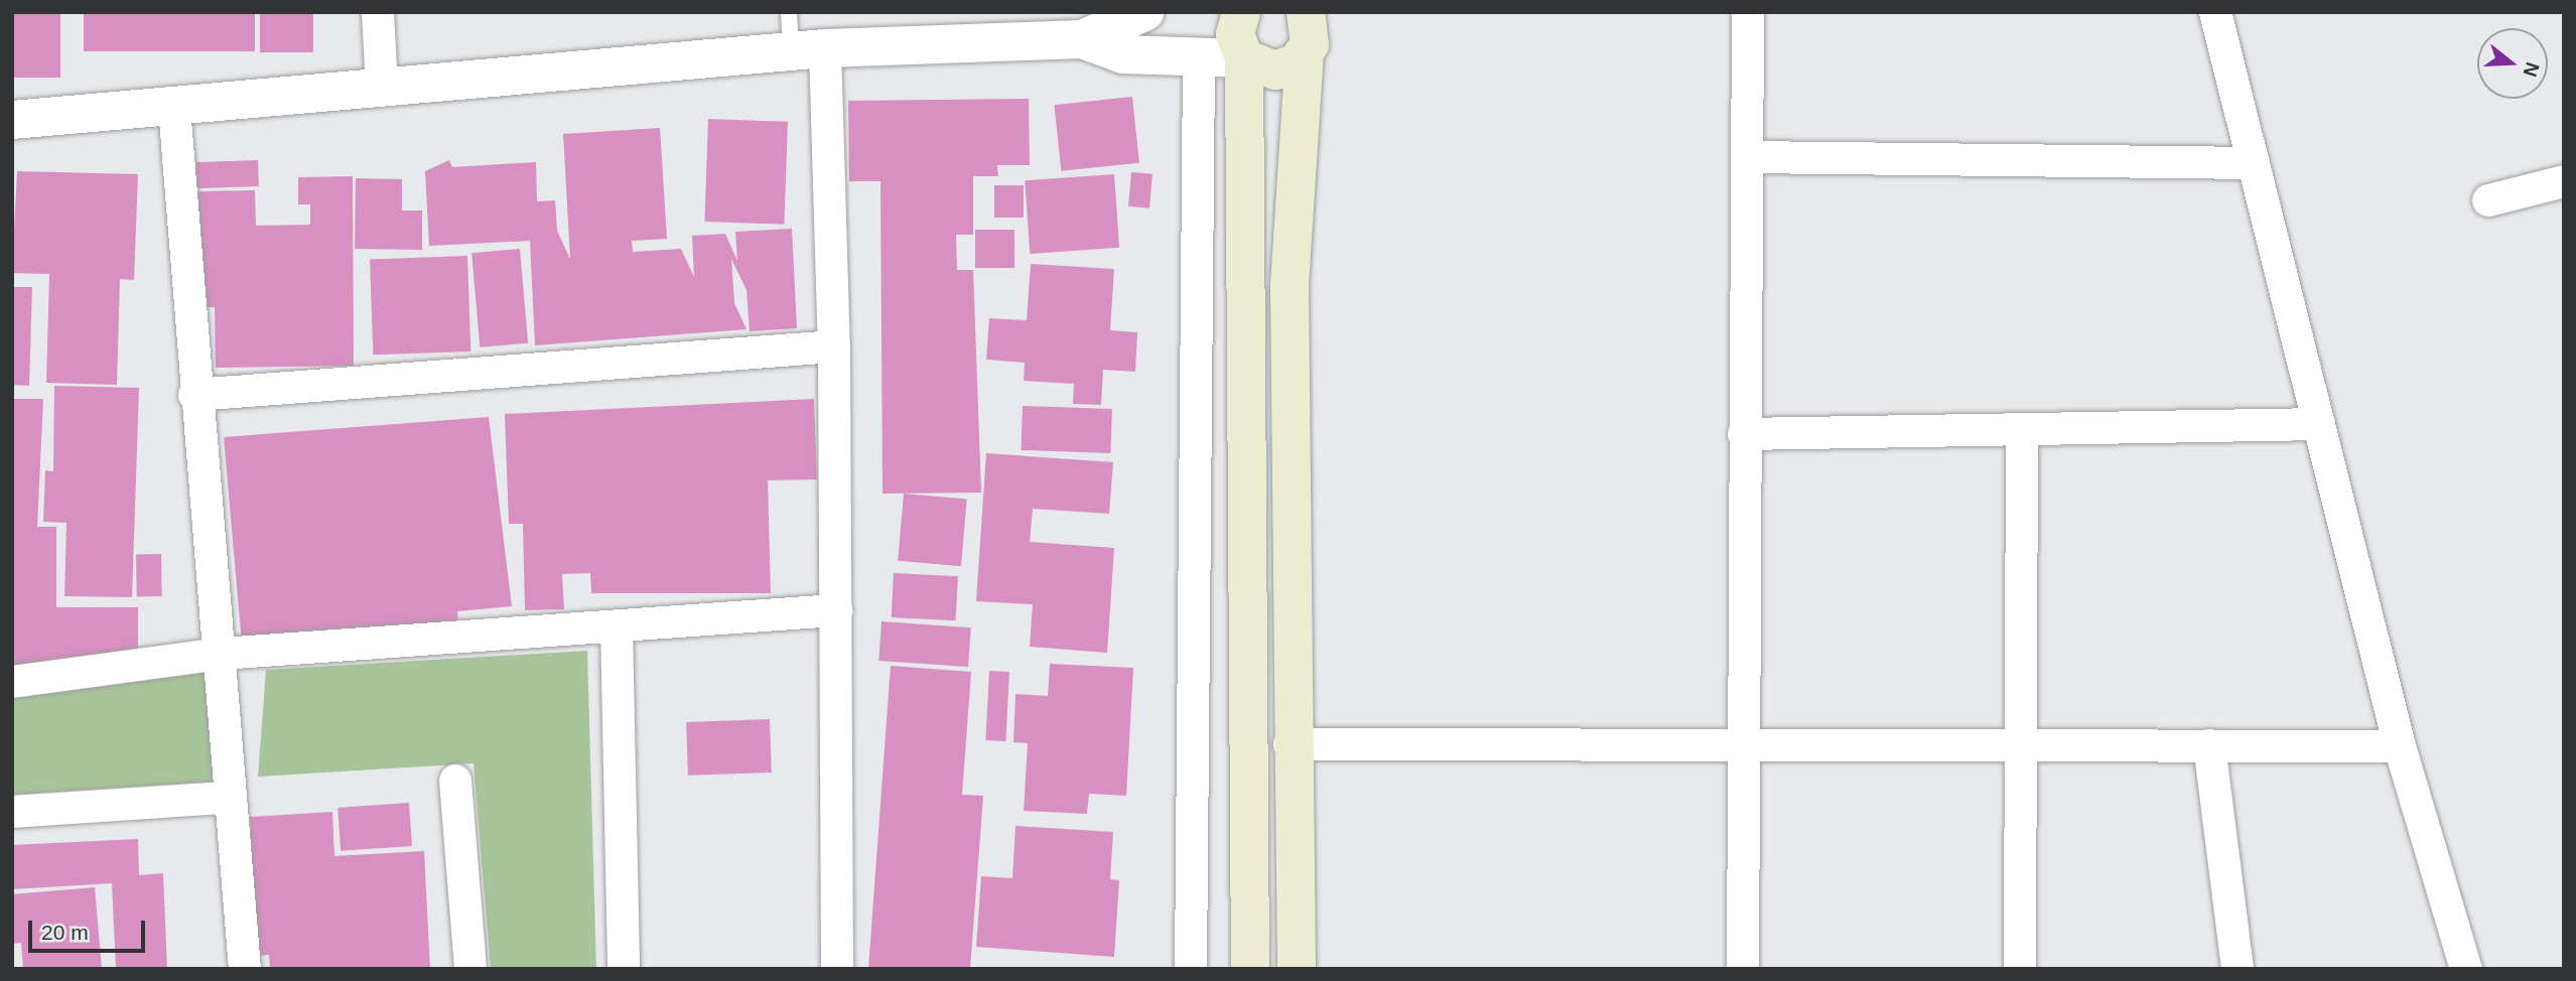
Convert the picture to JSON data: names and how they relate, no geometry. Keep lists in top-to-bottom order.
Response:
{
  "scale_bar": "20 m",
  "north": "right"
}
